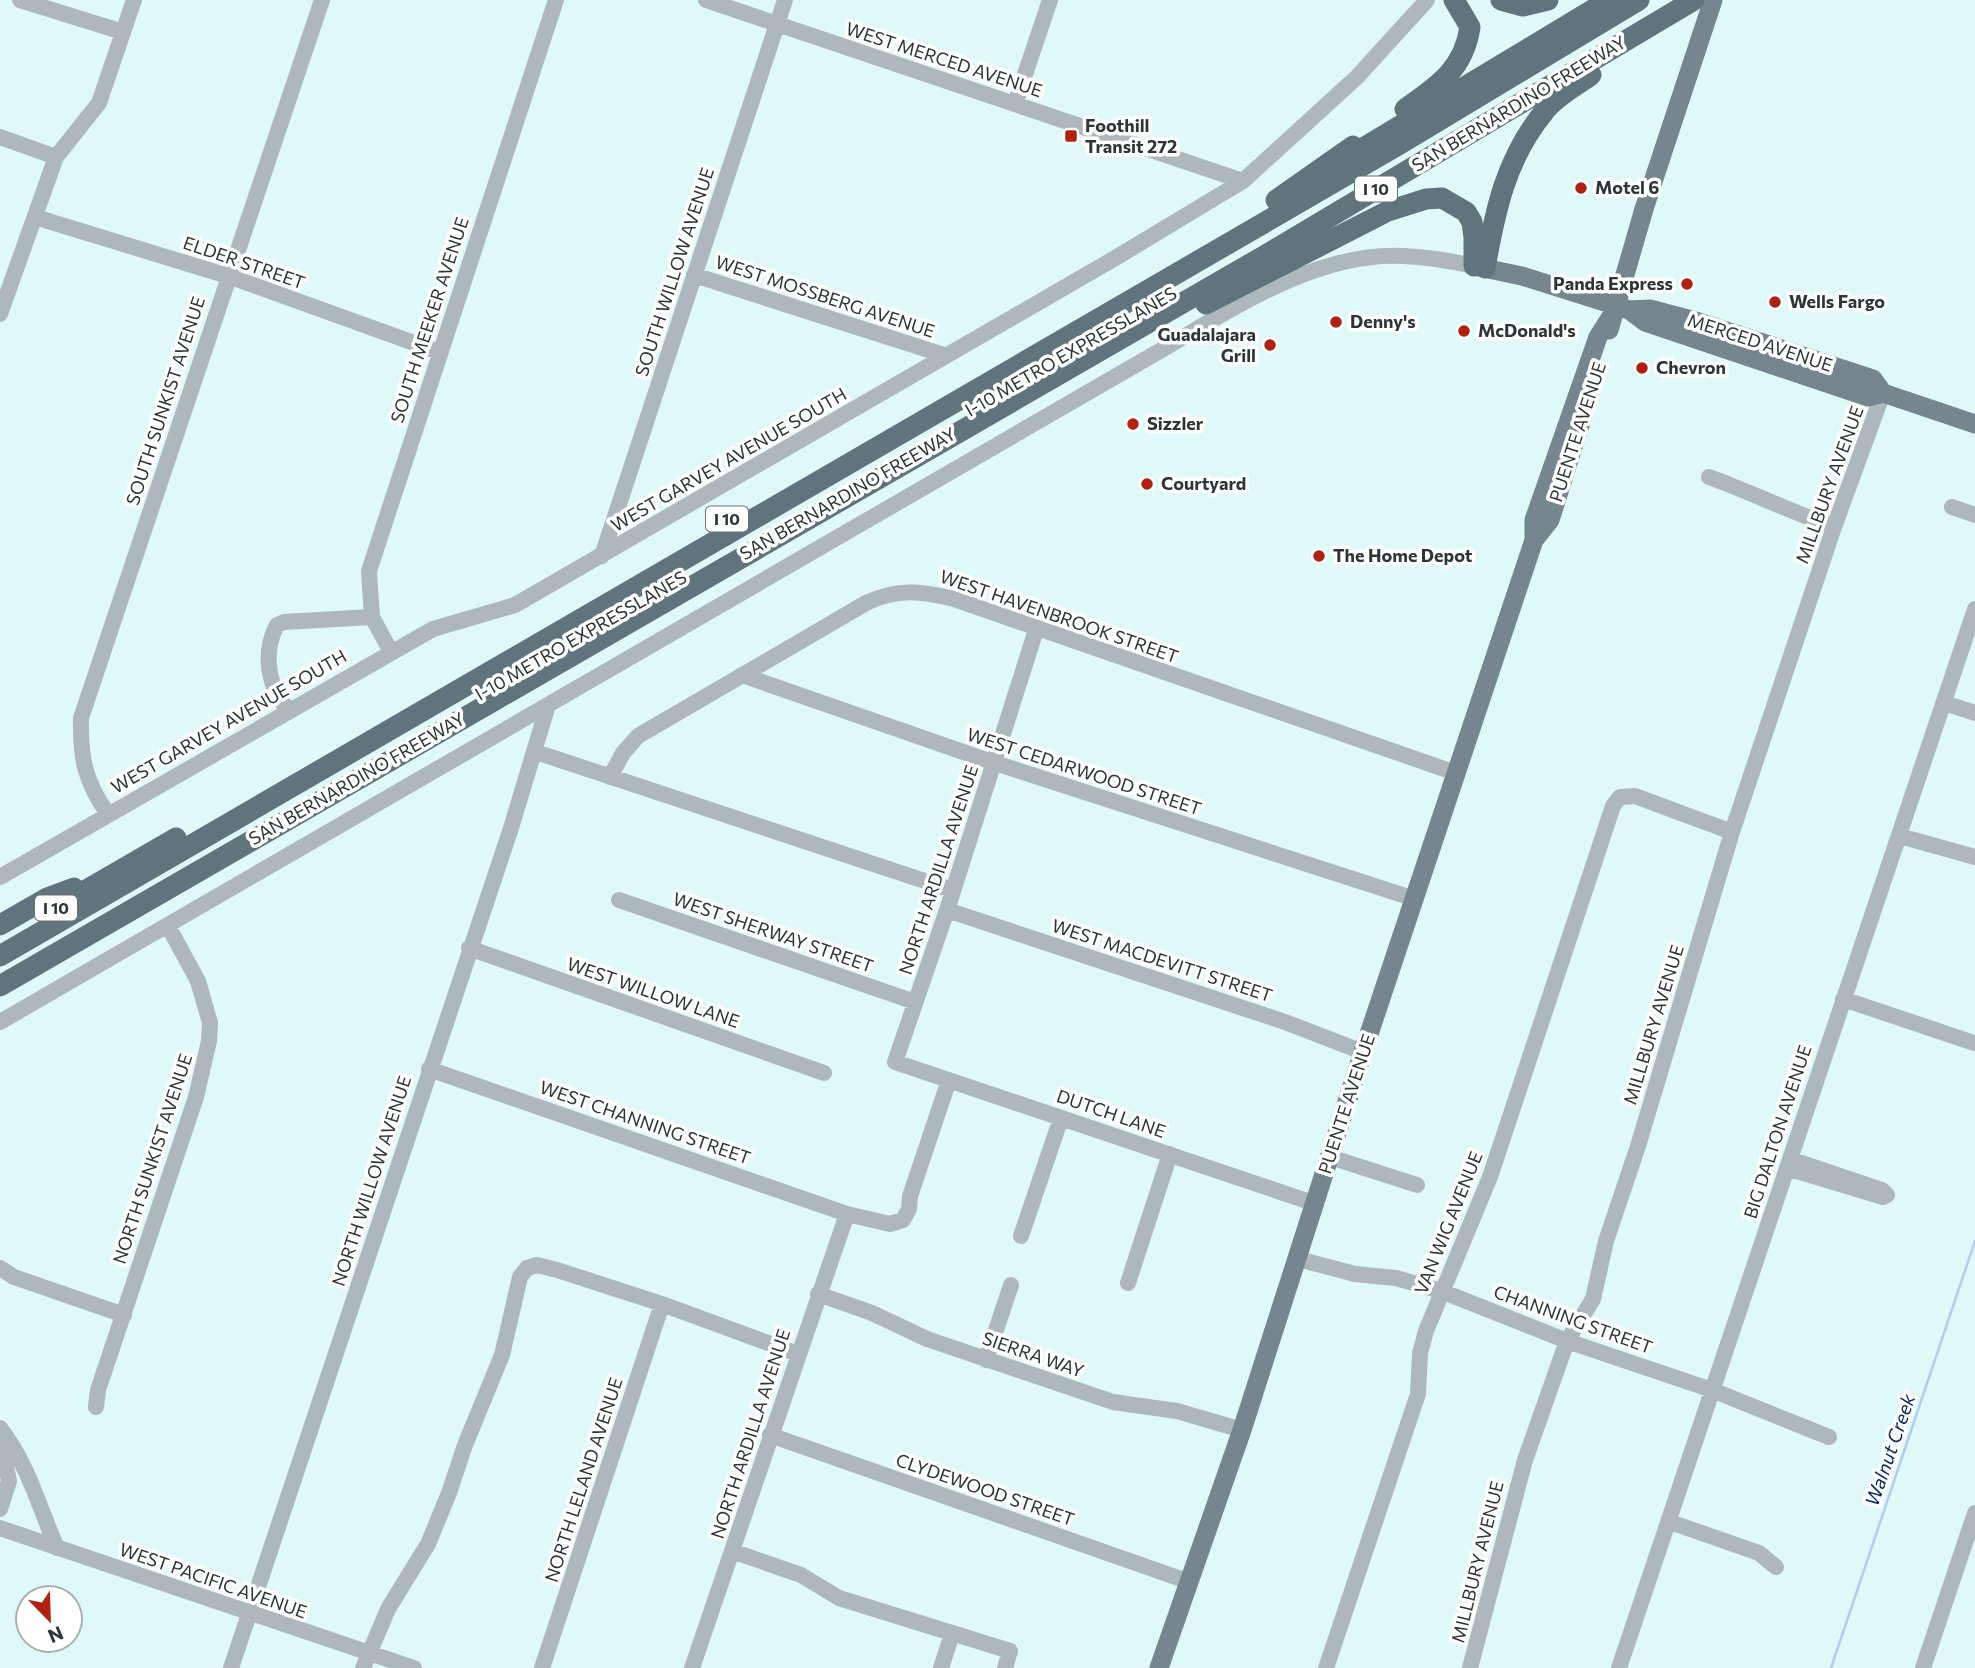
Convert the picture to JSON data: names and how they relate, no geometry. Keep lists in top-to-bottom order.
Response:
{
  "streets": {
    "highway": ["SAN BERNARDINO FREEWAY", "I 10", "I-10 METRO EXPRESSLANES"],
    "main road": ["MERCED AVENUE", "PUENTE AVENUE"],
    "street": [
      "WEST MERCED AVENUE",
      "ELDER STREET",
      "SOUTH WILLOW AVENUE",
      "WEST MOSSBERG AVENUE",
      "SOUTH MEEKER AVENUE",
      "SOUTH SUNKIST AVENUE",
      "WEST GARVEY AVENUE SOUTH",
      "MILLBURY AVENUE",
      "WEST HAVENBROOK STREET",
      "WEST CEDARWOOD STREET",
      "NORTH ARDILLA AVENUE",
      "WEST SHERWAY STREET",
      "WEST MACDEVITT STREET",
      "WEST WILLOW LANE",
      "DUTCH LANE",
      "WEST CHANNING STREET",
      "BIG DALTON AVENUE",
      "NORTH SUNKIST AVENUE",
      "NORTH WILLOW AVENUE",
      "VAN WIG AVENUE",
      "CHANNING STREET",
      "SIERRA WAY",
      "NORTH LELAND AVENUE",
      "CLYDEWOOD STREET",
      "WEST PACIFIC AVENUE"
    ]
  },
  "crossings": [
    ["WEST MERCED AVENUE", "SOUTH WILLOW AVENUE"],
    ["WEST MERCED AVENUE", "WEST GARVEY AVENUE SOUTH"],
    ["ELDER STREET", "SOUTH MEEKER AVENUE"],
    ["ELDER STREET", "SOUTH SUNKIST AVENUE"],
    ["SOUTH WILLOW AVENUE", "WEST MOSSBERG AVENUE"],
    ["SOUTH WILLOW AVENUE", "WEST GARVEY AVENUE SOUTH"],
    ["WEST MOSSBERG AVENUE", "WEST GARVEY AVENUE SOUTH"],
    ["SOUTH MEEKER AVENUE", "WEST GARVEY AVENUE SOUTH"],
    ["MERCED AVENUE", "PUENTE AVENUE"],
    ["MERCED AVENUE", "MILLBURY AVENUE"],
    ["SOUTH SUNKIST AVENUE", "WEST GARVEY AVENUE SOUTH"],
    ["PUENTE AVENUE", "WEST HAVENBROOK STREET"],
    ["PUENTE AVENUE", "WEST CEDARWOOD STREET"],
    ["PUENTE AVENUE", "WEST MACDEVITT STREET"],
    ["PUENTE AVENUE", "DUTCH LANE"],
    ["PUENTE AVENUE", "CHANNING STREET"],
    ["PUENTE AVENUE", "SIERRA WAY"],
    ["PUENTE AVENUE", "CLYDEWOOD STREET"],
    ["MILLBURY AVENUE", "VAN WIG AVENUE"],
    ["MILLBURY AVENUE", "CHANNING STREET"],
    ["WEST HAVENBROOK STREET", "WEST CEDARWOOD STREET"],
    ["WEST HAVENBROOK STREET", "NORTH ARDILLA AVENUE"],
    ["WEST CEDARWOOD STREET", "NORTH ARDILLA AVENUE"],
    ["NORTH ARDILLA AVENUE", "WEST SHERWAY STREET"],
    ["NORTH ARDILLA AVENUE", "WEST MACDEVITT STREET"],
    ["NORTH ARDILLA AVENUE", "DUTCH LANE"],
    ["NORTH ARDILLA AVENUE", "WEST CHANNING STREET"],
    ["NORTH ARDILLA AVENUE", "SIERRA WAY"],
    ["NORTH ARDILLA AVENUE", "CLYDEWOOD STREET"],
    ["WEST WILLOW LANE", "NORTH WILLOW AVENUE"],
    ["WEST CHANNING STREET", "NORTH WILLOW AVENUE"],
    ["BIG DALTON AVENUE", "CHANNING STREET"],
    ["NORTH WILLOW AVENUE", "WEST PACIFIC AVENUE"],
    ["VAN WIG AVENUE", "CHANNING STREET"]
  ],
  "water": ["Walnut Creek"],
  "places": {
    "transit": ["Foothill Transit 272"],
    "other": [
      "Motel 6",
      "Panda Express",
      "Wells Fargo",
      "Denny's",
      "McDonald's",
      "Guadalajara Grill",
      "Chevron",
      "Sizzler",
      "Courtyard",
      "The Home Depot"
    ]
  },
  "north": "bottom right"
}
